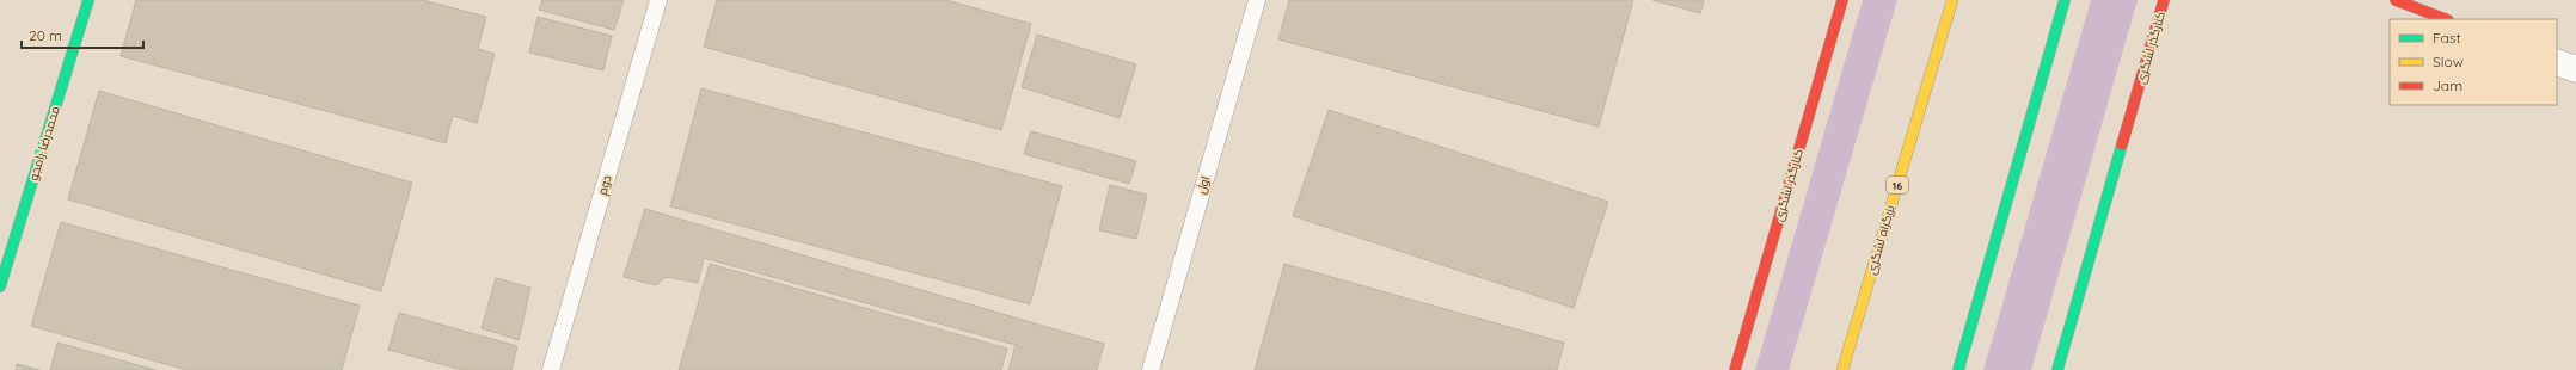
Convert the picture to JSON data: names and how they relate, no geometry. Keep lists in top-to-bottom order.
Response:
{
  "streets": {
    "main road": [
      "کنارگذر لشگری",
      "محمدرضا رامجو",
      "16",
      "بزرگراه لشگری"
    ],
    "lane": ["دوم", "اول"]
  },
  "legend": ["Fast", "Slow", "Jam"],
  "scale_bar": "20 m"
}
